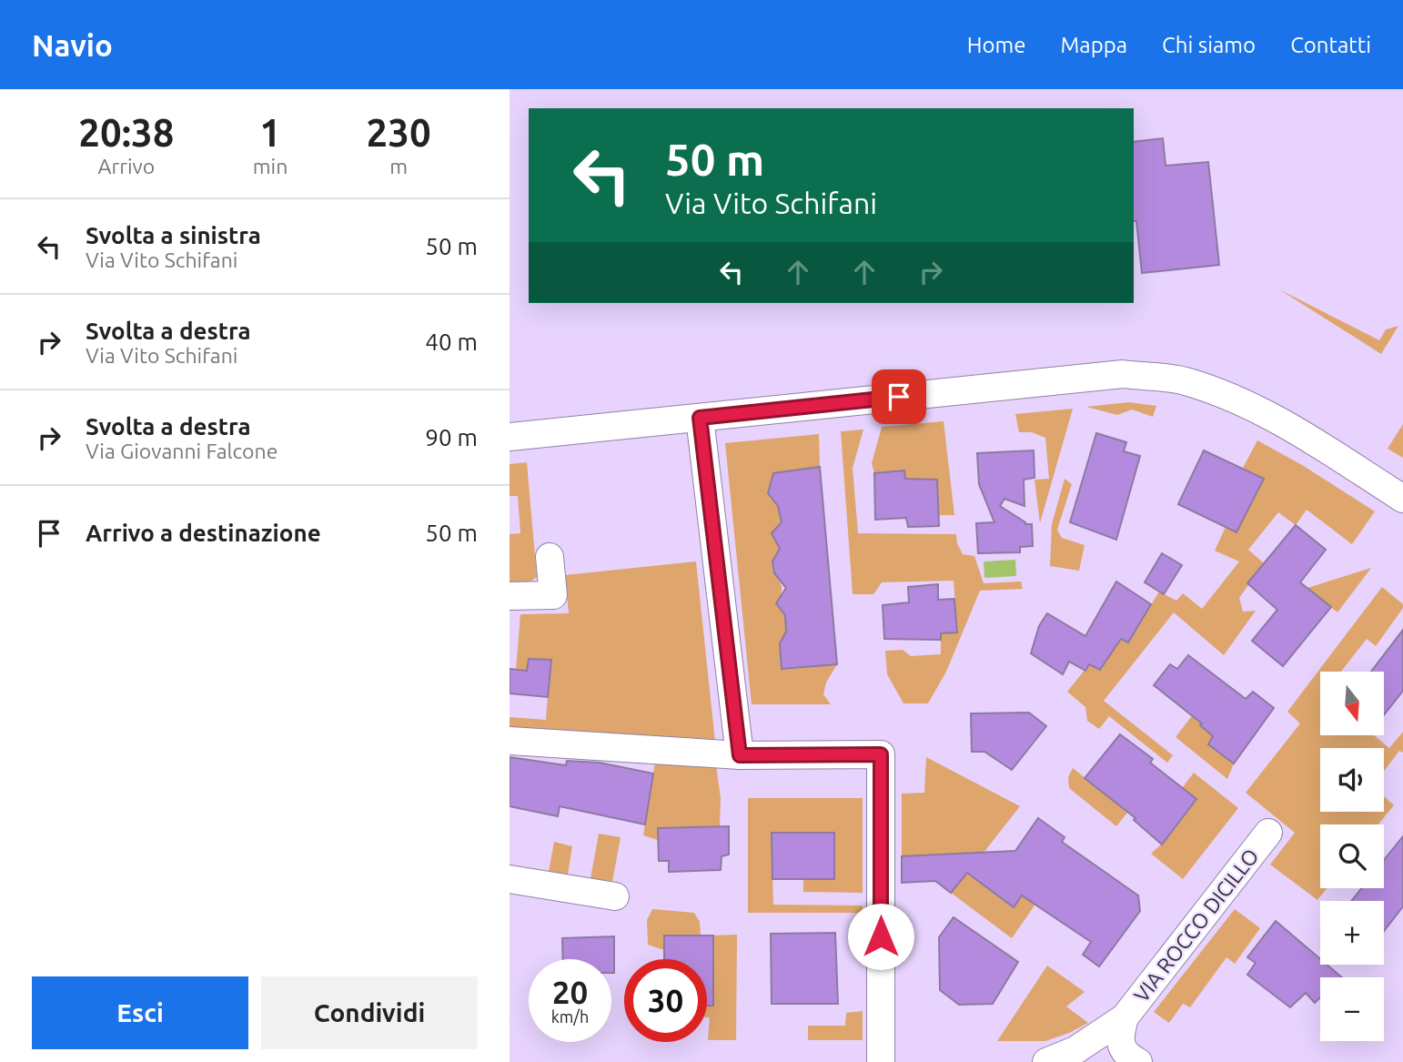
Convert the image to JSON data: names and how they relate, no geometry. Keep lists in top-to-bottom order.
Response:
{
  "streets": {
    "street": ["VIA ROCCO DICILLO"]
  },
  "north": "bottom",
  "page": {
    "header": "Navio",
    "nav": [
      "Home",
      "Mappa",
      "Chi siamo",
      "Contatti"
    ],
    "eta": [
      "20:38",
      "Arrivo",
      "1",
      "min",
      "230",
      "m"
    ],
    "turn": ["50 m", "Via Vito Schifani"],
    "list": [
      {
        "name": "Svolta a sinistra",
        "note": "Via Vito Schifani",
        "value": "50 m"
      },
      {
        "name": "Svolta a destra",
        "note": "Via Vito Schifani",
        "value": "40 m"
      },
      {
        "name": "Svolta a destra",
        "note": "Via Giovanni Falcone",
        "value": "90 m"
      },
      {
        "name": "Arrivo a destinazione",
        "value": "50 m"
      }
    ],
    "map_buttons": ["+", "−"],
    "speed": "20 km/h",
    "limit": "30",
    "buttons": ["Esci", "Condividi"]
  }
}
